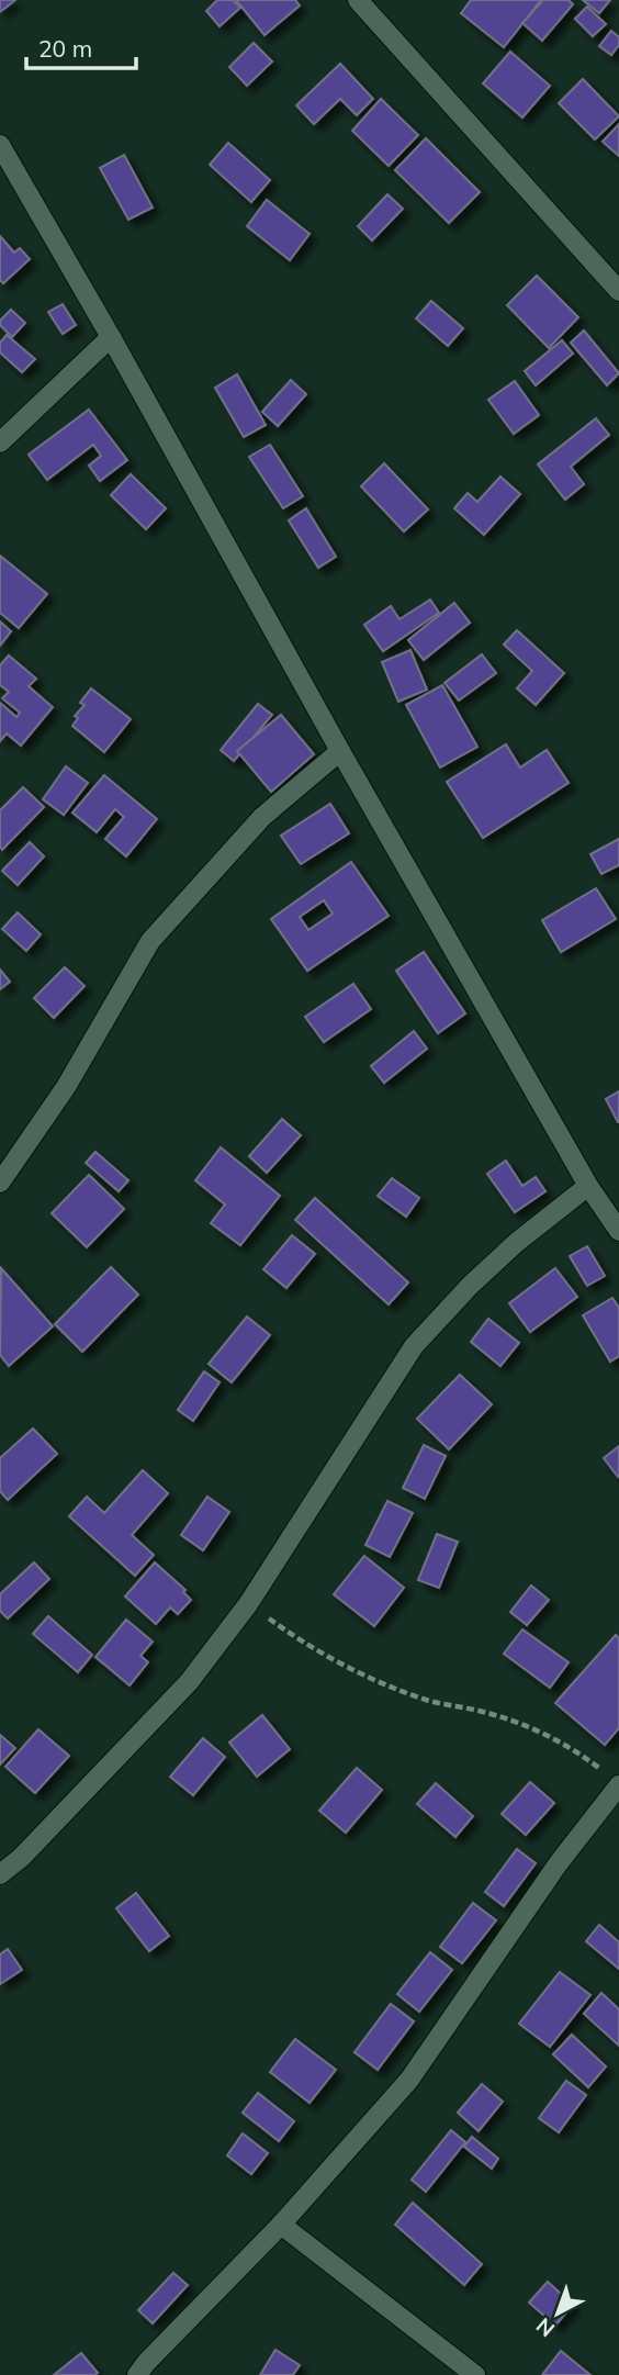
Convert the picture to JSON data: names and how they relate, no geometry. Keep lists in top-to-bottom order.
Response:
{
  "scale_bar": "20 m",
  "north": "bottom left"
}
